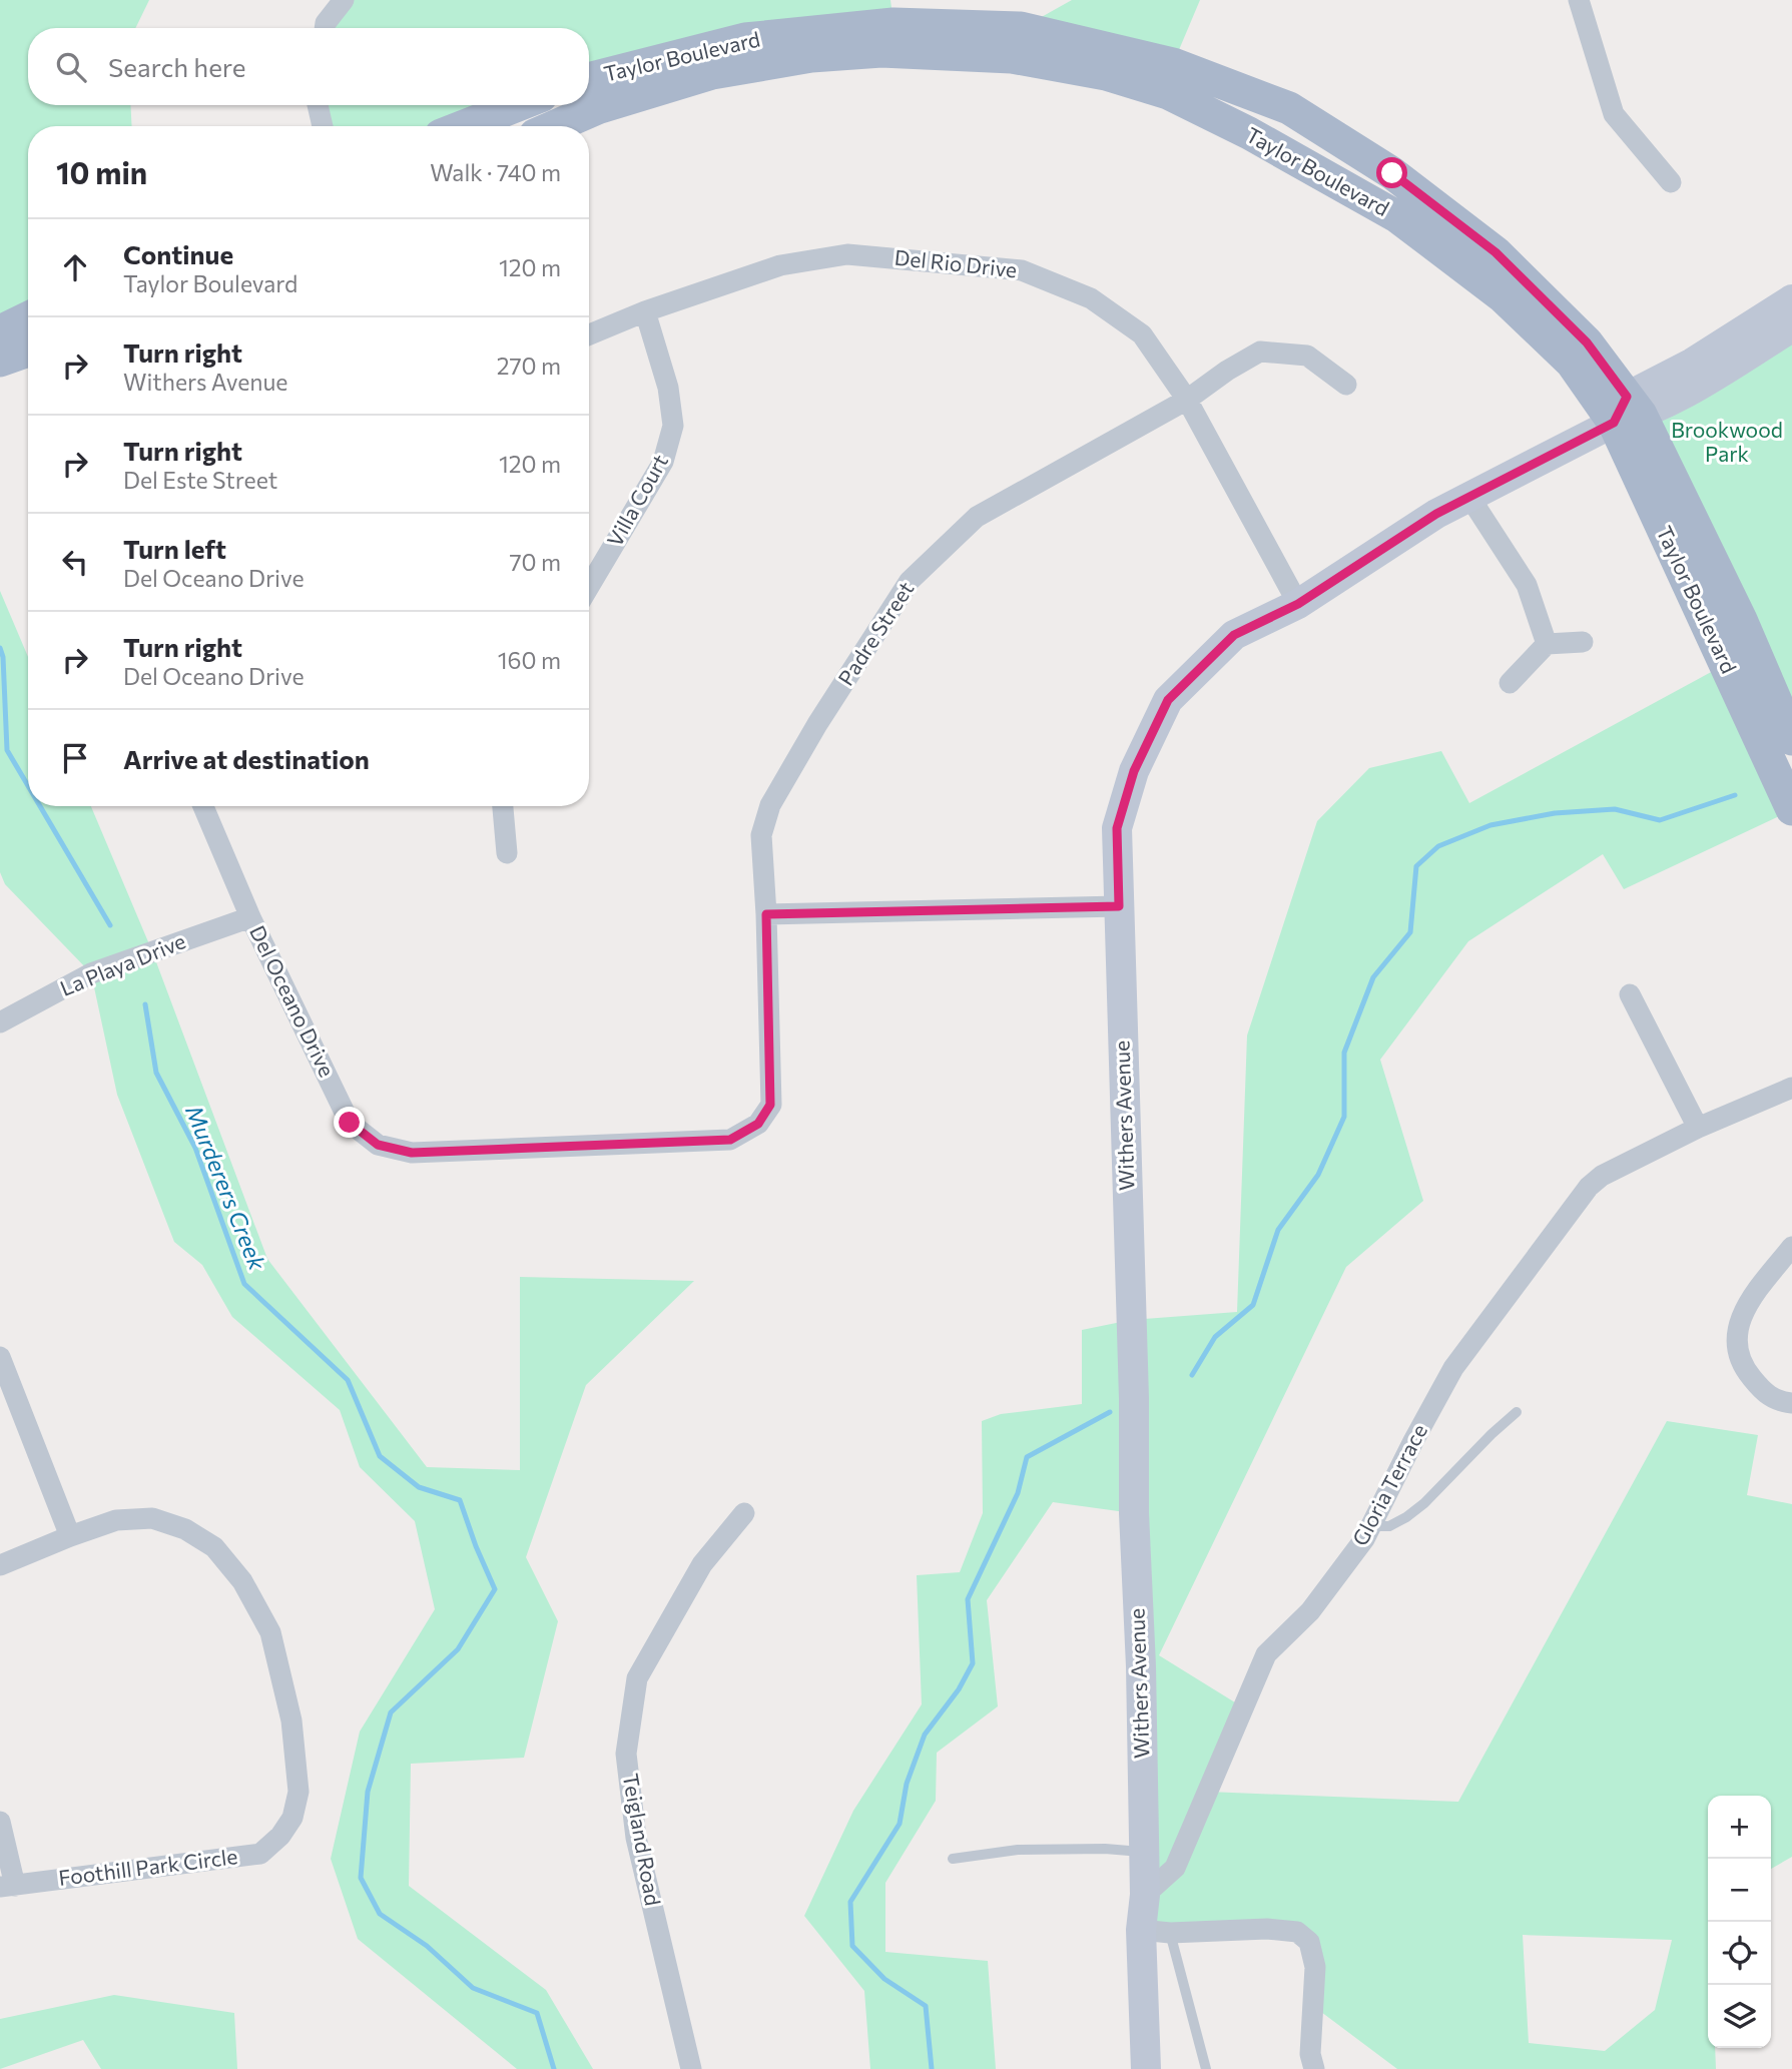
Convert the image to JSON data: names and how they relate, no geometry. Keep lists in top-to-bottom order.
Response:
{
  "streets": {
    "main road": ["Taylor Boulevard"],
    "street": [
      "Del Rio Drive",
      "Villa Court",
      "Padre Street",
      "La Playa Drive",
      "Del Oceano Drive",
      "Withers Avenue",
      "Gloria Terrace",
      "Teigland Road",
      "Foothill Park Circle"
    ]
  },
  "crossings": [
    ["Taylor Boulevard", "Withers Avenue"],
    ["Del Rio Drive", "Villa Court"],
    ["Del Rio Drive", "Padre Street"],
    ["Del Rio Drive", "Withers Avenue"],
    ["Padre Street", "Del Oceano Drive"],
    ["La Playa Drive", "Del Oceano Drive"],
    ["Withers Avenue", "Gloria Terrace"]
  ],
  "water": ["Murderers Creek"],
  "parks": ["Brookwood Park"],
  "page": {
    "search": "Search here",
    "heading": ["10 min", "Walk · 740 m"],
    "list": [
      ["Continue", "Taylor Boulevard", "120 m"],
      ["Turn right", "Withers Avenue", "270 m"],
      ["Turn right", "Del Este Street", "120 m"],
      ["Turn left", "Del Oceano Drive", "70 m"],
      ["Turn right", "Del Oceano Drive", "160 m"],
      "Arrive at destination"
    ],
    "map_buttons": ["+", "−"]
  }
}
